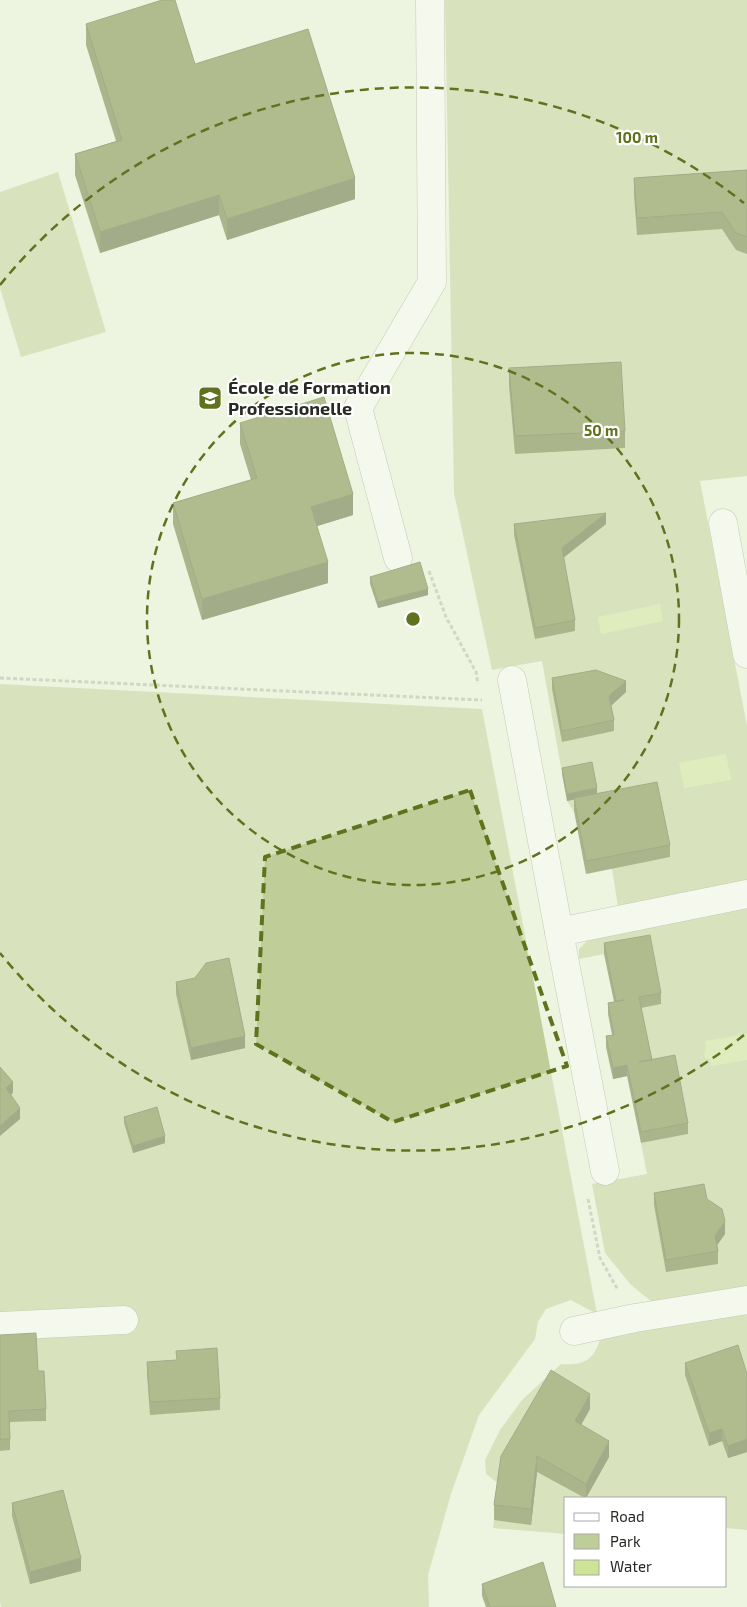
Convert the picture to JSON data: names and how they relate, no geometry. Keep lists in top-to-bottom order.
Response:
{
  "places": {
    "school or university": ["École de Formation Professionelle"]
  },
  "legend": ["Road", "Park", "Water"],
  "rings": ["100 m", "50 m"]
}
